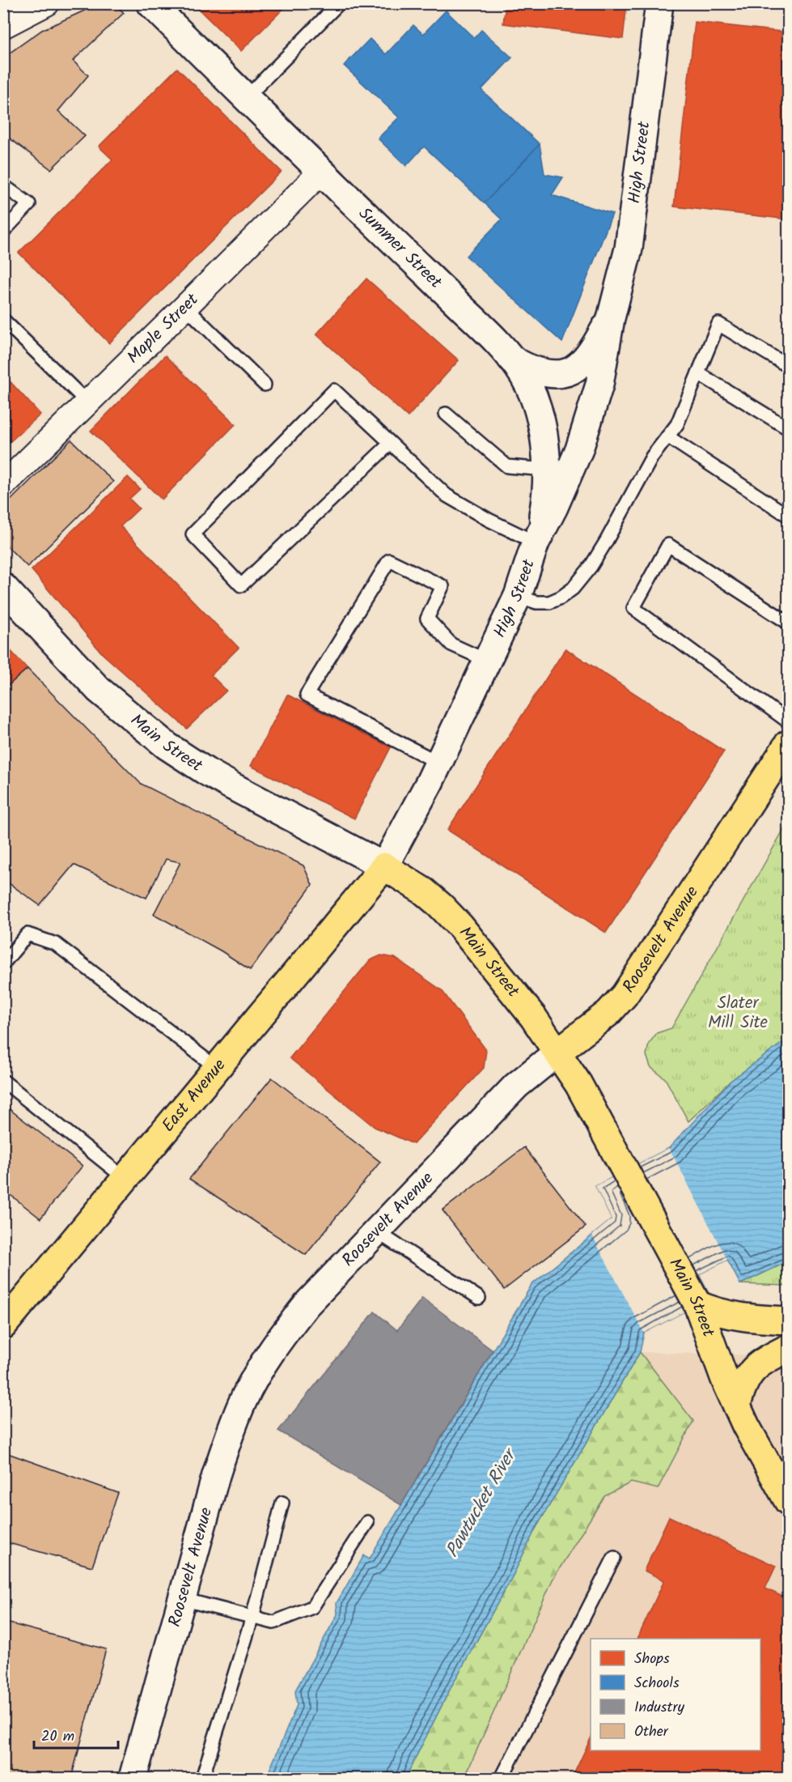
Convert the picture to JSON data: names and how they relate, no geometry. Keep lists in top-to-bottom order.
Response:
{
  "streets": {
    "main road": [
      "High Street",
      "Summer Street",
      "Main Street",
      "Roosevelt Avenue",
      "East Avenue"
    ],
    "street": ["Maple Street"]
  },
  "crossings": [
    ["High Street", "Summer Street"],
    ["High Street", "Main Street"],
    ["High Street", "East Avenue"],
    ["Summer Street", "Maple Street"],
    ["Main Street", "Roosevelt Avenue"],
    ["Main Street", "East Avenue"]
  ],
  "water": ["Pawtucket River"],
  "parks": ["Slater Mill Site"],
  "legend": [
    "Shops",
    "Schools",
    "Industry",
    "Other"
  ],
  "scale_bar": "20 m"
}
